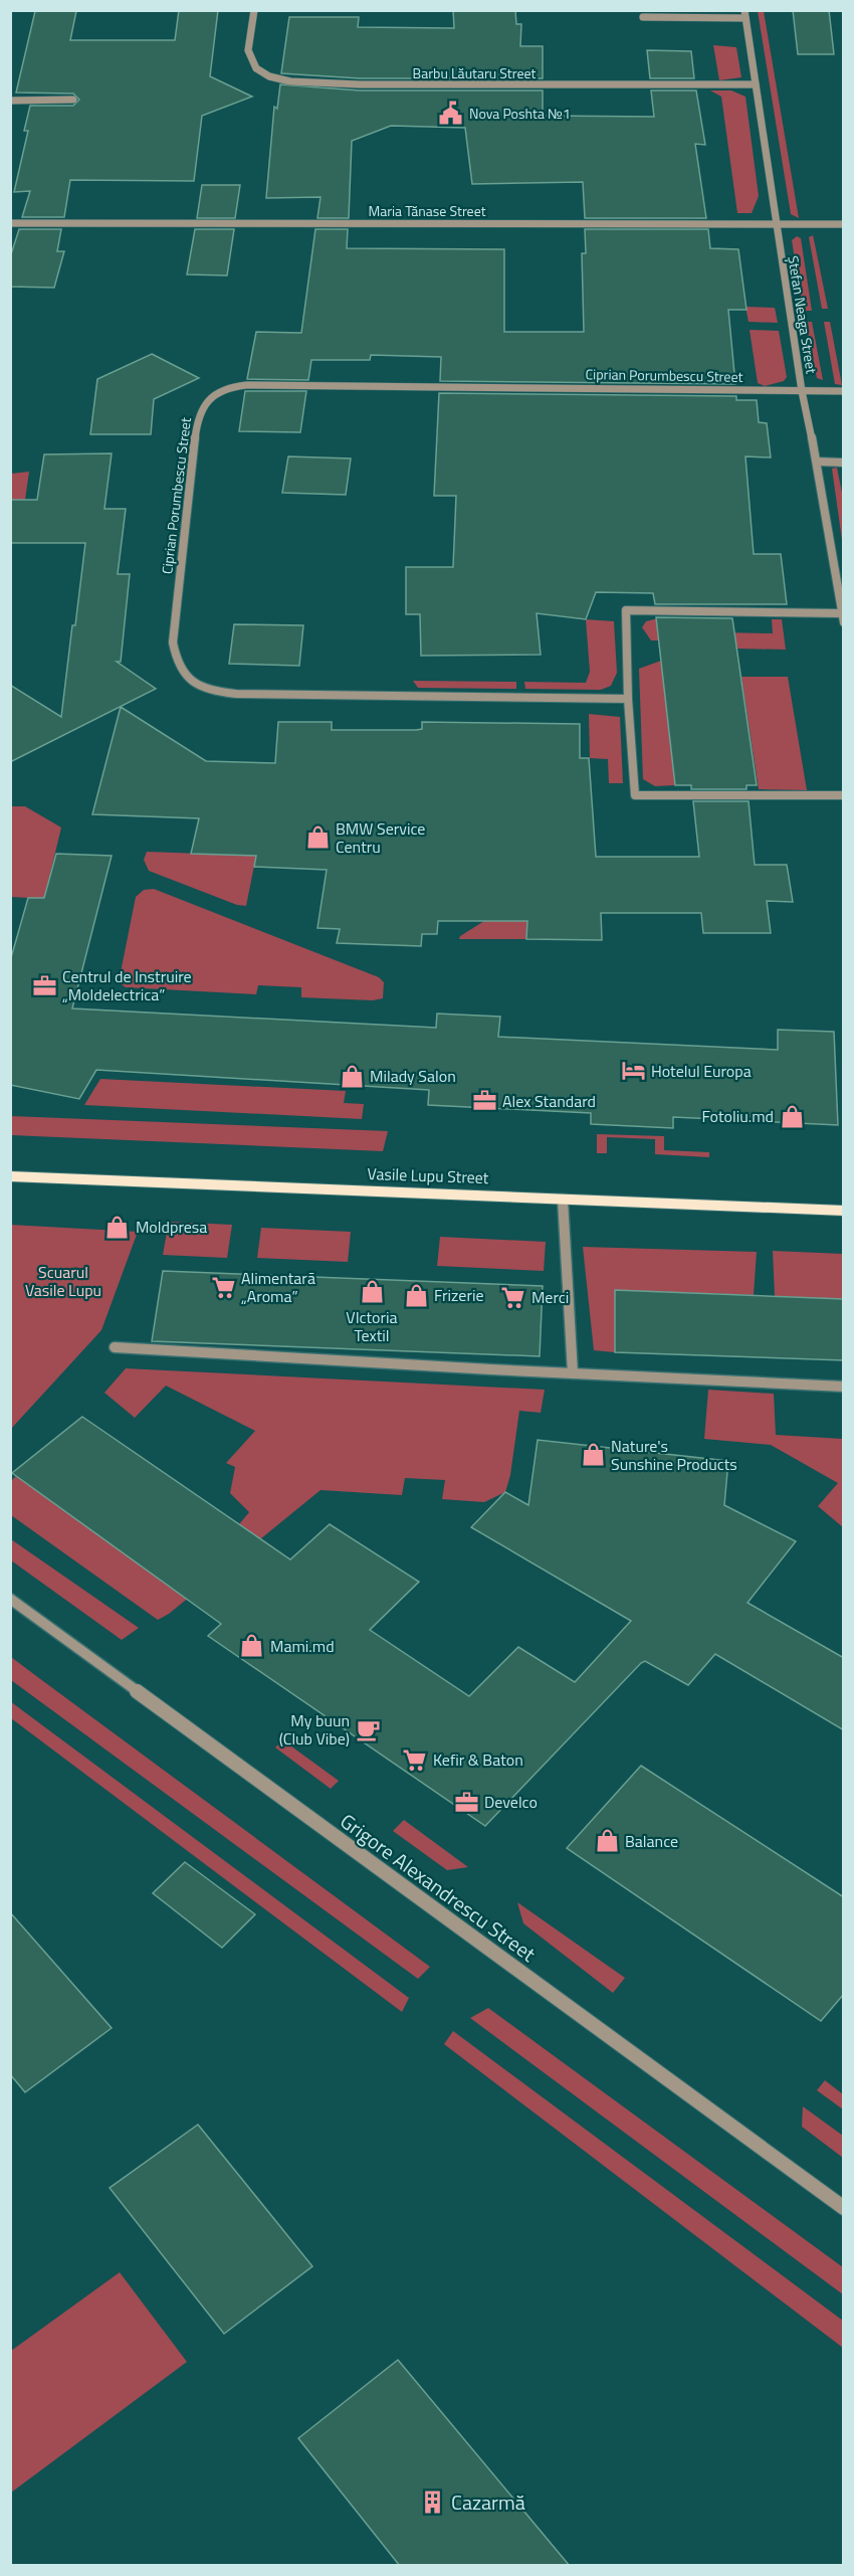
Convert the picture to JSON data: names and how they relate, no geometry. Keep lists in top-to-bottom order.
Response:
{
  "streets": {
    "main road": ["Vasile Lupu Street"],
    "street": [
      "Barbu Lăutaru Street",
      "Maria Tănase Street",
      "Ștefan Neaga Street",
      "Ciprian Porumbescu Street",
      "Grigore Alexandrescu Street"
    ]
  },
  "crossings": [
    ["Barbu Lăutaru Street", "Ștefan Neaga Street"],
    ["Maria Tănase Street", "Ștefan Neaga Street"],
    ["Ștefan Neaga Street", "Ciprian Porumbescu Street"]
  ],
  "parks": ["Scuarul Vasile Lupu"],
  "places": {
    "public building": ["Nova Poshta №1"],
    "shop": [
      "BMW Service Centru",
      "Milady Salon",
      "Fotoliu.md",
      "Moldpresa",
      "VIctoria Textil",
      "Frizerie",
      "Nature's Sunshine Products",
      "Mami.md",
      "Balance"
    ],
    "office": ["Centrul de Instruire „Moldelectrica”", "Alex Standard", "Develco"],
    "hotel": ["Hotelul Europa"],
    "supermarket": ["Alimentară „Aroma”", "Merci", "Kefir & Baton"],
    "cafe": ["My buun (Club Vibe)"],
    "building": ["Cazarmă"]
  }
}
